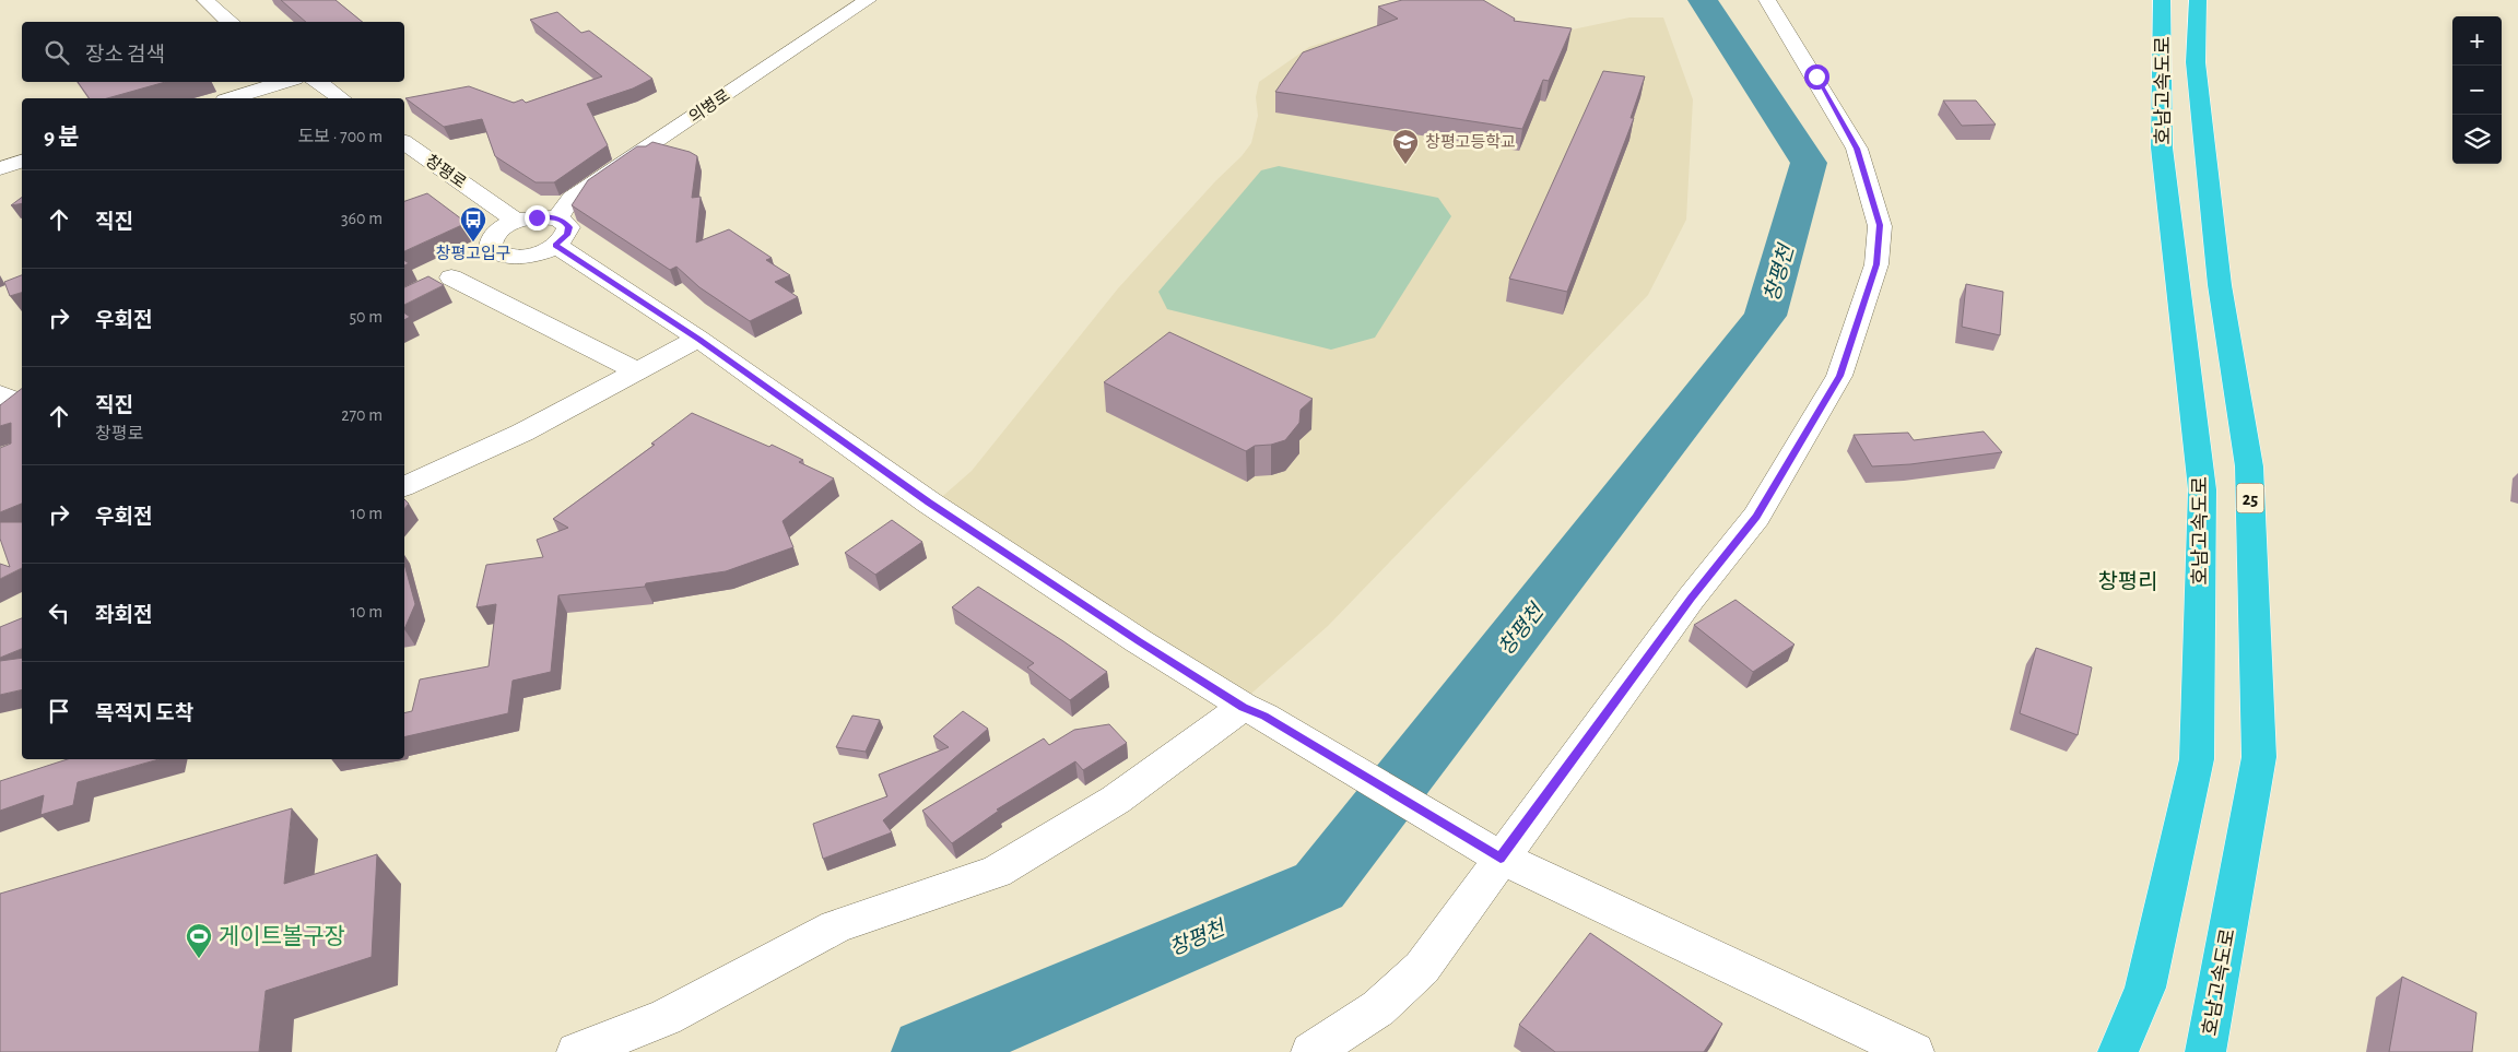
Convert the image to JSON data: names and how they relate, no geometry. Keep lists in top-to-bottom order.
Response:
{
  "streets": {
    "highway": ["호남고속도로", "25"],
    "street": ["의병로", "창평로"]
  },
  "districts": ["창평리"],
  "water": ["창평천"],
  "places": {
    "school or university": ["창평고등학교"],
    "bus stop": ["창평고입구"],
    "sports": ["게이트볼구장"]
  },
  "page": {
    "map_buttons": ["+", "−"],
    "search": "장소 검색",
    "heading": ["9 분", "도보 · 700 m"],
    "list": [
      ["직진", "360 m"],
      ["우회전", "50 m"],
      ["직진", "창평로", "270 m"],
      ["우회전", "10 m"],
      ["좌회전", "10 m"],
      "목적지 도착"
    ]
  }
}
